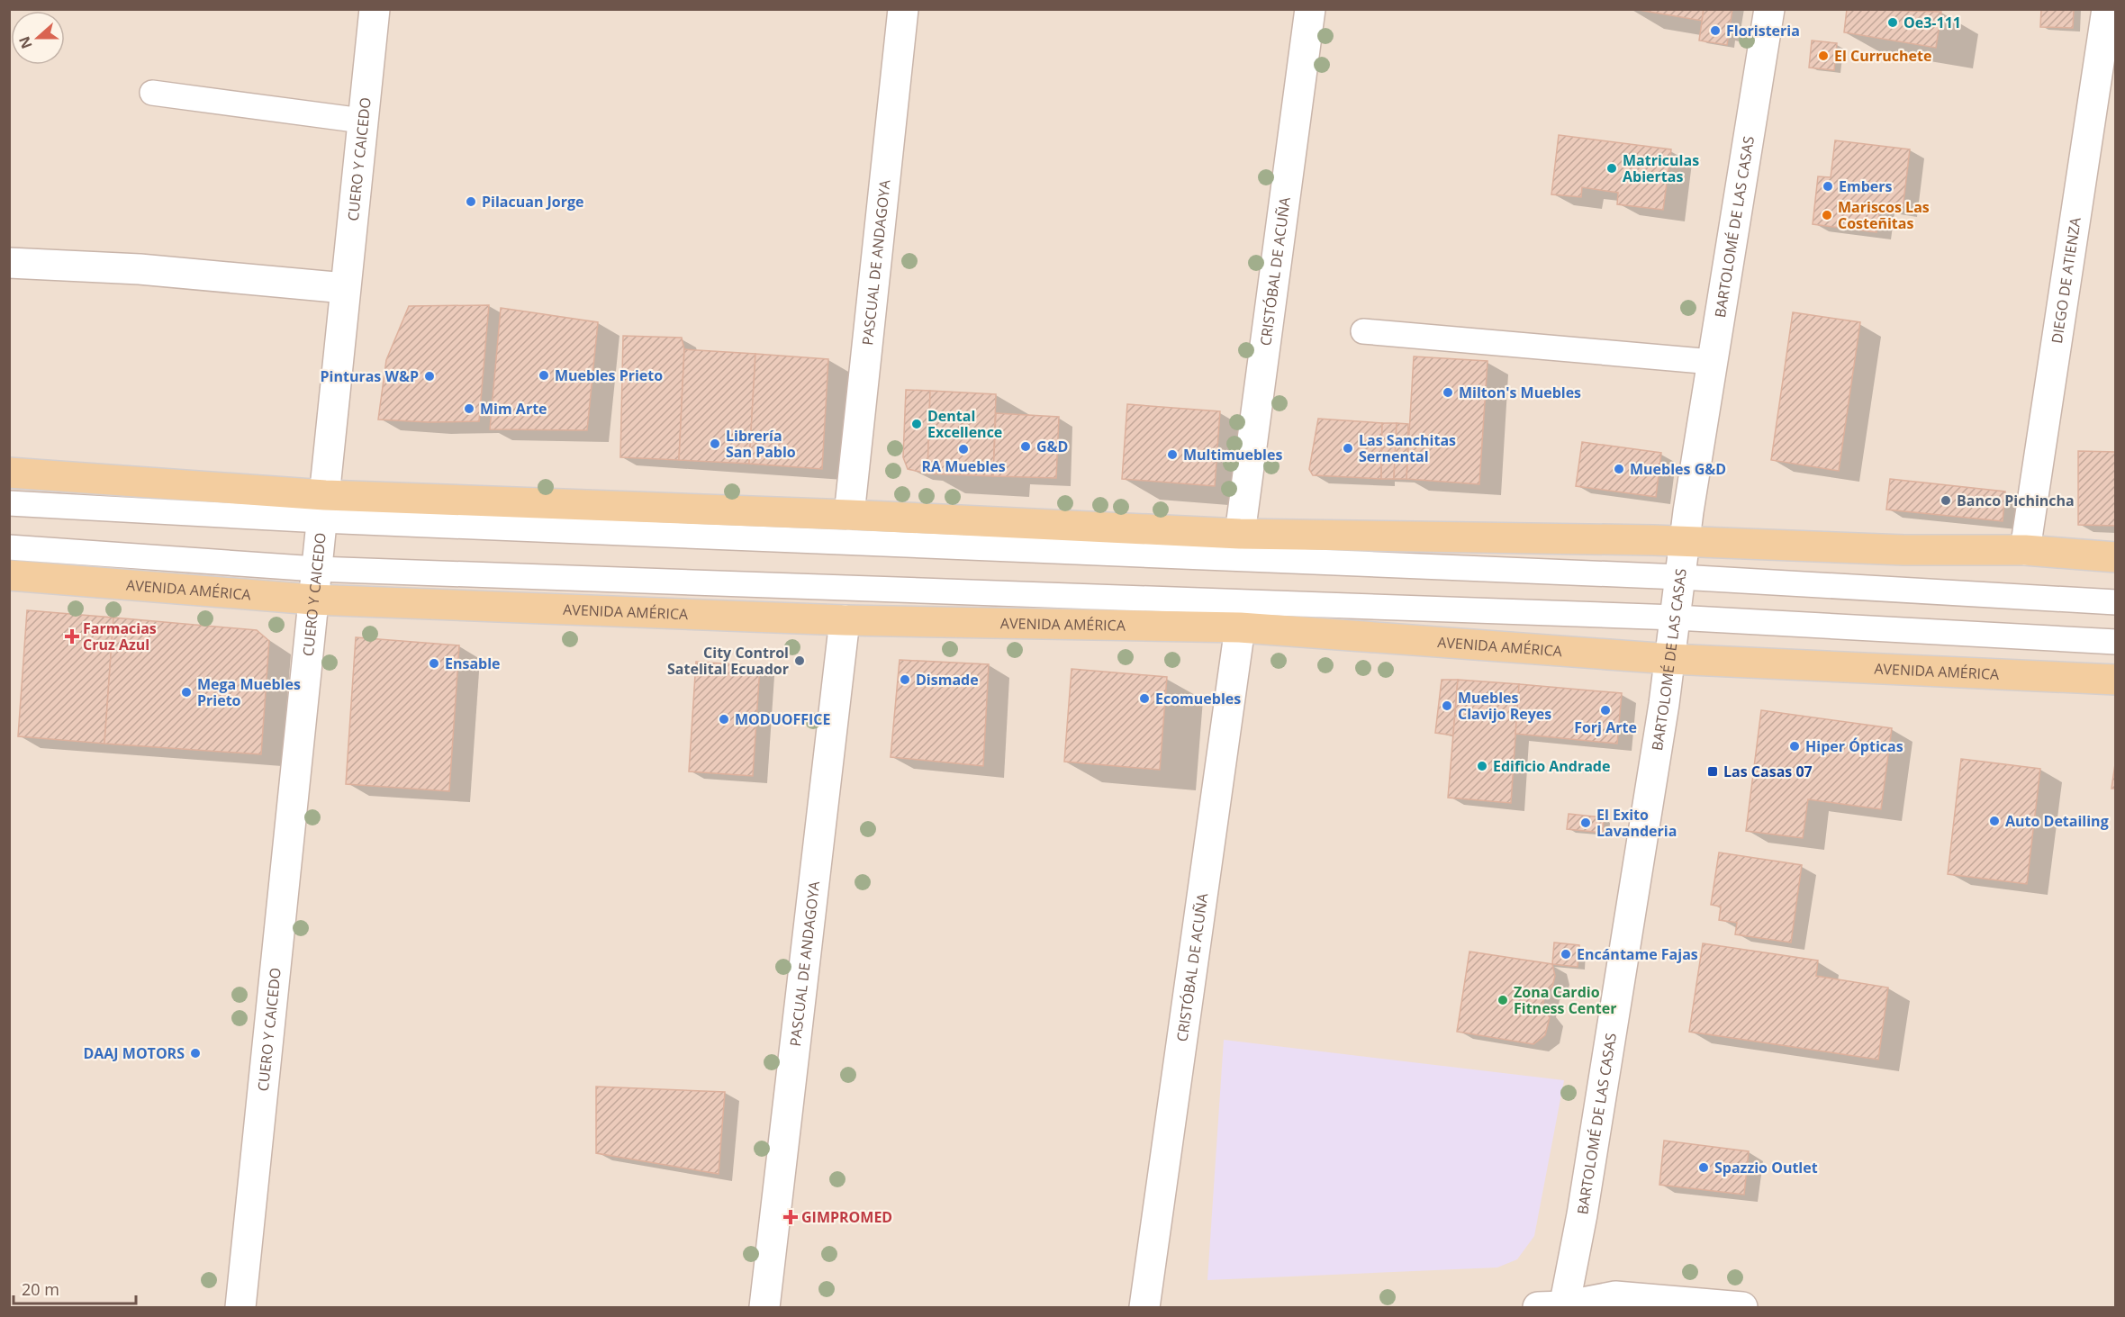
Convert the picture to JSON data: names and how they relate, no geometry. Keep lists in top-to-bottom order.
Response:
{
  "streets": {
    "main road": ["AVENIDA AMÉRICA"],
    "street": [
      "CUERO Y CAICEDO",
      "BARTOLOMÉ DE LAS CASAS",
      "PASCUAL DE ANDAGOYA",
      "CRISTÓBAL DE ACUÑA",
      "DIEGO DE ATIENZA"
    ]
  },
  "crossings": [
    ["CUERO Y CAICEDO", "AVENIDA AMÉRICA"],
    ["BARTOLOMÉ DE LAS CASAS", "AVENIDA AMÉRICA"],
    ["PASCUAL DE ANDAGOYA", "AVENIDA AMÉRICA"],
    ["CRISTÓBAL DE ACUÑA", "AVENIDA AMÉRICA"]
  ],
  "places": {
    "other": [
      "Oe3-111",
      "Floristeria",
      "El Curruchete",
      "Matriculas Abiertas",
      "Embers",
      "Pilacuan Jorge",
      "Mariscos Las Costeñitas",
      "Muebles Prieto",
      "Pinturas W&P",
      "Milton's Muebles",
      "Mim Arte",
      "Dental Excellence",
      "Librería San Pablo",
      "G&D",
      "Las Sanchitas Sernental",
      "RA Muebles",
      "Multimuebles",
      "Muebles G&D",
      "Banco Pichincha",
      "City Control Satelital Ecuador",
      "Ensable",
      "Dismade",
      "Mega Muebles Prieto",
      "Ecomuebles",
      "Muebles Clavijo Reyes",
      "Forj Arte",
      "MODUOFFICE",
      "Hiper Ópticas",
      "Edificio Andrade",
      "Auto Detailing",
      "El Exito Lavanderia",
      "Encántame Fajas",
      "Zona Cardio Fitness Center",
      "DAAJ MOTORS",
      "Spazzio Outlet"
    ],
    "health": ["Farmacias Cruz Azul", "GIMPROMED"],
    "transit": ["Las Casas 07"]
  },
  "scale_bar": "20 m",
  "north": "left"
}
